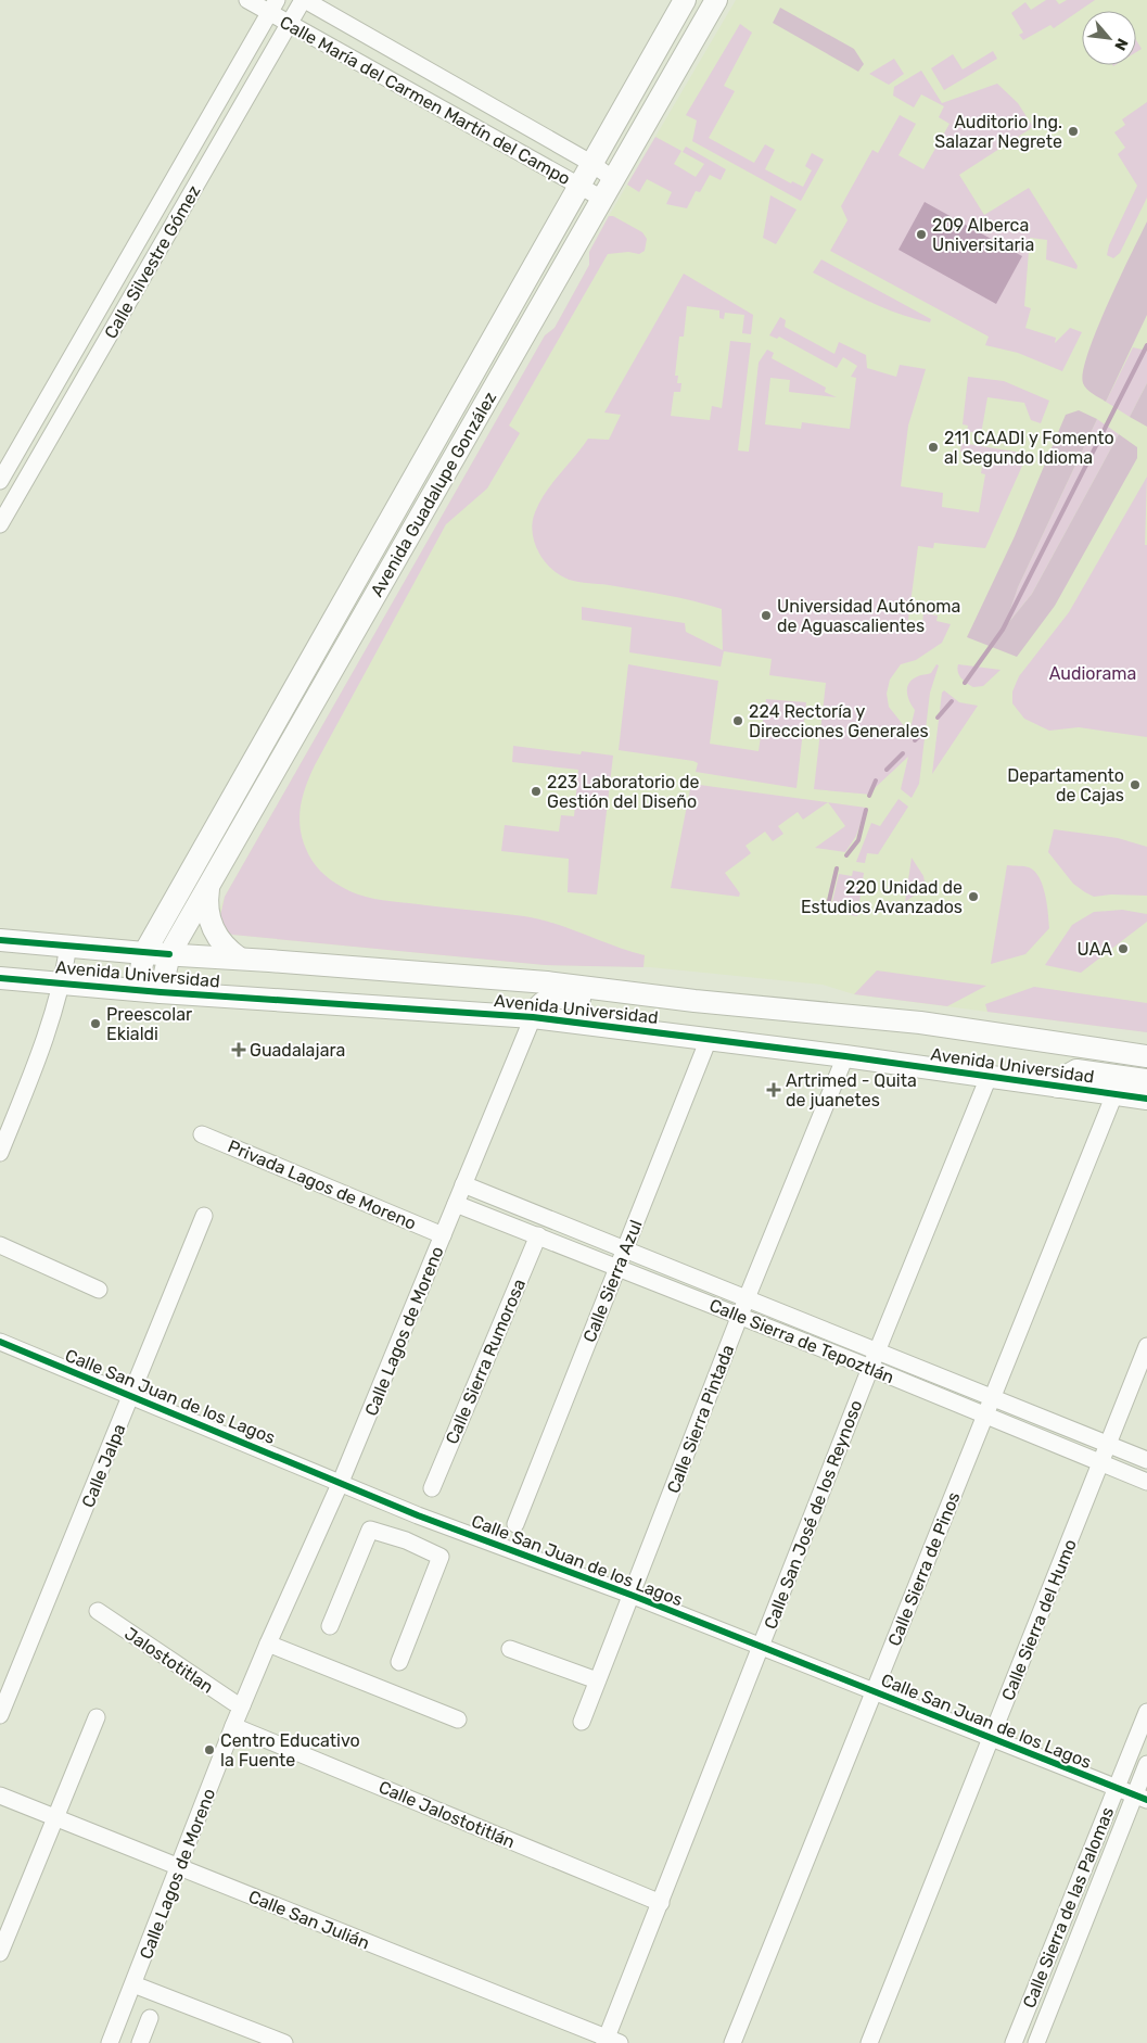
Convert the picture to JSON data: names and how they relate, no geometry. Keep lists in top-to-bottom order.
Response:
{
  "streets": {
    "main road": ["Avenida Guadalupe González", "Avenida Universidad"],
    "street": [
      "Calle María del Carmen Martín del Campo",
      "Calle Silvestre Gómez",
      "Privada Lagos de Moreno",
      "Calle Sierra Azul",
      "Calle Lagos de Moreno",
      "Calle Sierra de Tepoztlán",
      "Calle Sierra Rumorosa",
      "Calle San Juan de los Lagos",
      "Calle Sierra Pintada",
      "Calle Jalpa",
      "Calle San José de los Reynoso",
      "Calle Sierra de Pinos",
      "Calle Sierra del Humo",
      "Jalostotitlan",
      "Calle Jalostotitlán",
      "Calle Sierra de las Palomas",
      "Calle San Julián"
    ]
  },
  "crossings": [
    ["Calle María del Carmen Martín del Campo", "Calle Silvestre Gómez"],
    ["Calle María del Carmen Martín del Campo", "Avenida Guadalupe González"],
    ["Avenida Guadalupe González", "Avenida Universidad"],
    ["Avenida Universidad", "Calle Sierra Azul"],
    ["Avenida Universidad", "Calle Lagos de Moreno"],
    ["Avenida Universidad", "Calle Sierra Pintada"],
    ["Avenida Universidad", "Calle San José de los Reynoso"],
    ["Avenida Universidad", "Calle Sierra de Pinos"],
    ["Privada Lagos de Moreno", "Calle Lagos de Moreno"],
    ["Calle Sierra Azul", "Calle Sierra de Tepoztlán"],
    ["Calle Lagos de Moreno", "Calle Sierra de Tepoztlán"],
    ["Calle Lagos de Moreno", "Calle San Juan de los Lagos"],
    ["Calle Lagos de Moreno", "Jalostotitlan"],
    ["Calle Lagos de Moreno", "Calle Jalostotitlán"],
    ["Calle Lagos de Moreno", "Calle San Julián"],
    ["Calle Sierra de Tepoztlán", "Calle Sierra Rumorosa"],
    ["Calle Sierra de Tepoztlán", "Calle Sierra Pintada"],
    ["Calle Sierra de Tepoztlán", "Calle San José de los Reynoso"],
    ["Calle Sierra de Tepoztlán", "Calle Sierra de Pinos"],
    ["Calle Sierra de Tepoztlán", "Calle Sierra del Humo"],
    ["Calle San Juan de los Lagos", "Calle Sierra Pintada"],
    ["Calle San Juan de los Lagos", "Calle Jalpa"],
    ["Calle San Juan de los Lagos", "Calle San José de los Reynoso"],
    ["Calle San Juan de los Lagos", "Calle Sierra de Pinos"],
    ["Calle San Juan de los Lagos", "Calle Sierra del Humo"],
    ["Calle San Juan de los Lagos", "Calle Sierra de las Palomas"],
    ["Calle San José de los Reynoso", "Calle Jalostotitlán"],
    ["Calle San José de los Reynoso", "Calle San Julián"]
  ],
  "parks": ["Audiorama"],
  "places": {
    "other": [
      "Auditorio Ing. Salazar Negrete",
      "209 Alberca Universitaria",
      "211 CAADI y Fomento al Segundo Idioma",
      "Universidad Autónoma de Aguascalientes",
      "224 Rectoría y Direcciones Generales",
      "Departamento de Cajas",
      "223 Laboratorio de Gestión del Diseño",
      "220 Unidad de Estudios Avanzados",
      "UAA",
      "Preescolar Ekialdi",
      "Centro Educativo la Fuente"
    ],
    "health": ["Guadalajara", "Artrimed - Quita de juanetes"]
  },
  "north": "bottom right"
}
